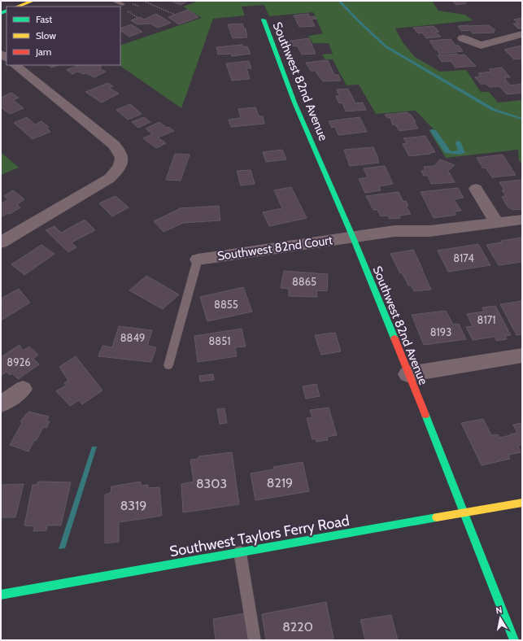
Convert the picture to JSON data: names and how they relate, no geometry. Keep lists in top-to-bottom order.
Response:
{
  "streets": {
    "street": ["Southwest 82nd Avenue", "Southwest 82nd Court", "Southwest Taylors Ferry Road"]
  },
  "crossings": [
    ["Southwest 82nd Avenue", "Southwest 82nd Court"],
    ["Southwest 82nd Avenue", "Southwest Taylors Ferry Road"]
  ],
  "house_numbers": [
    "8174",
    "8865",
    "8855",
    "8171",
    "8193",
    "8849",
    "8851",
    "8926",
    "8219",
    "8303",
    "8319",
    "8220"
  ],
  "legend": ["Fast", "Slow", "Jam"],
  "north": "top"
}
